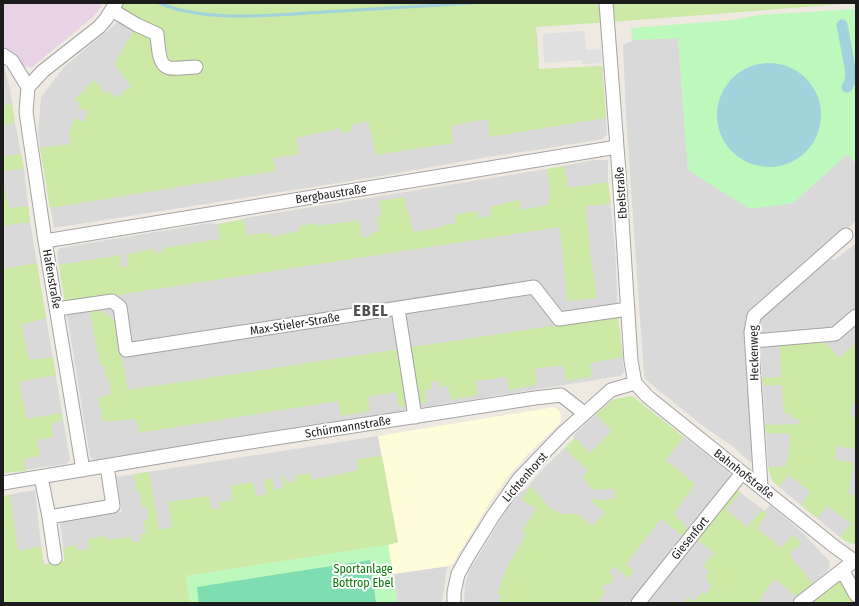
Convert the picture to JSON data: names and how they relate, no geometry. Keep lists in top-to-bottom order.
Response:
{
  "streets": {
    "street": [
      "Ebelstraße",
      "Bergbaustraße",
      "Hafenstraße",
      "Max-Stieler-Straße",
      "Heckenweg",
      "Schürmannstraße",
      "Bahnhofstraße",
      "Lichtenhorst",
      "Giesenfort"
    ]
  },
  "crossings": [
    ["Ebelstraße", "Bergbaustraße"],
    ["Ebelstraße", "Max-Stieler-Straße"],
    ["Ebelstraße", "Bahnhofstraße"],
    ["Ebelstraße", "Lichtenhorst"],
    ["Bergbaustraße", "Hafenstraße"],
    ["Hafenstraße", "Max-Stieler-Straße"],
    ["Hafenstraße", "Schürmannstraße"],
    ["Heckenweg", "Bahnhofstraße"],
    ["Schürmannstraße", "Lichtenhorst"],
    ["Bahnhofstraße", "Lichtenhorst"],
    ["Bahnhofstraße", "Giesenfort"]
  ],
  "districts": ["EBEL"],
  "parks": ["Sportanlage Bottrop Ebel"]
}
